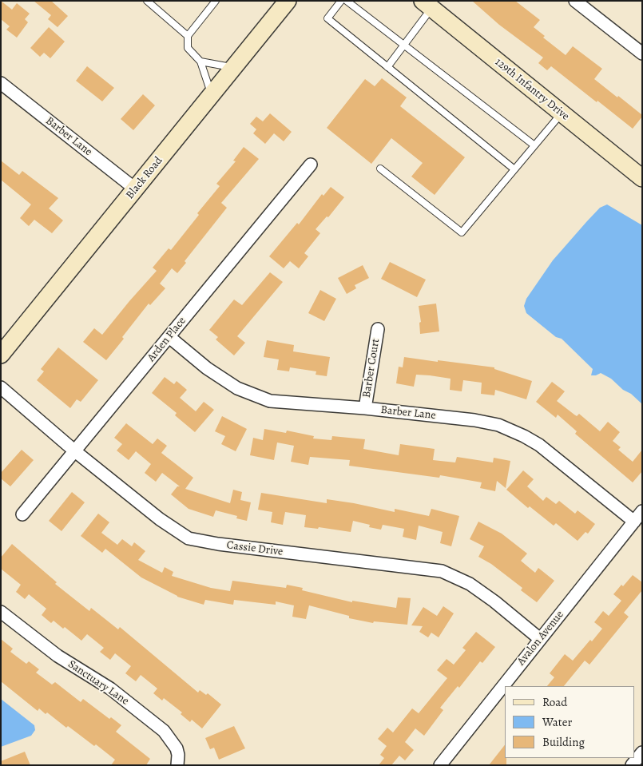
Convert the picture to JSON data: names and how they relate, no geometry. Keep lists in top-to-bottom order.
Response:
{
  "streets": {
    "main road": ["129th Infantry Drive", "Black Road"],
    "street": [
      "Barber Lane",
      "Arden Place",
      "Barber Court",
      "Cassie Drive",
      "Avalon Avenue",
      "Sanctuary Lane"
    ]
  },
  "crossings": [
    ["Barber Lane", "Black Road"],
    ["Barber Lane", "Arden Place"],
    ["Barber Lane", "Barber Court"],
    ["Barber Lane", "Avalon Avenue"],
    ["Arden Place", "Cassie Drive"],
    ["Cassie Drive", "Avalon Avenue"]
  ],
  "legend": ["Road", "Water", "Building"]
}
